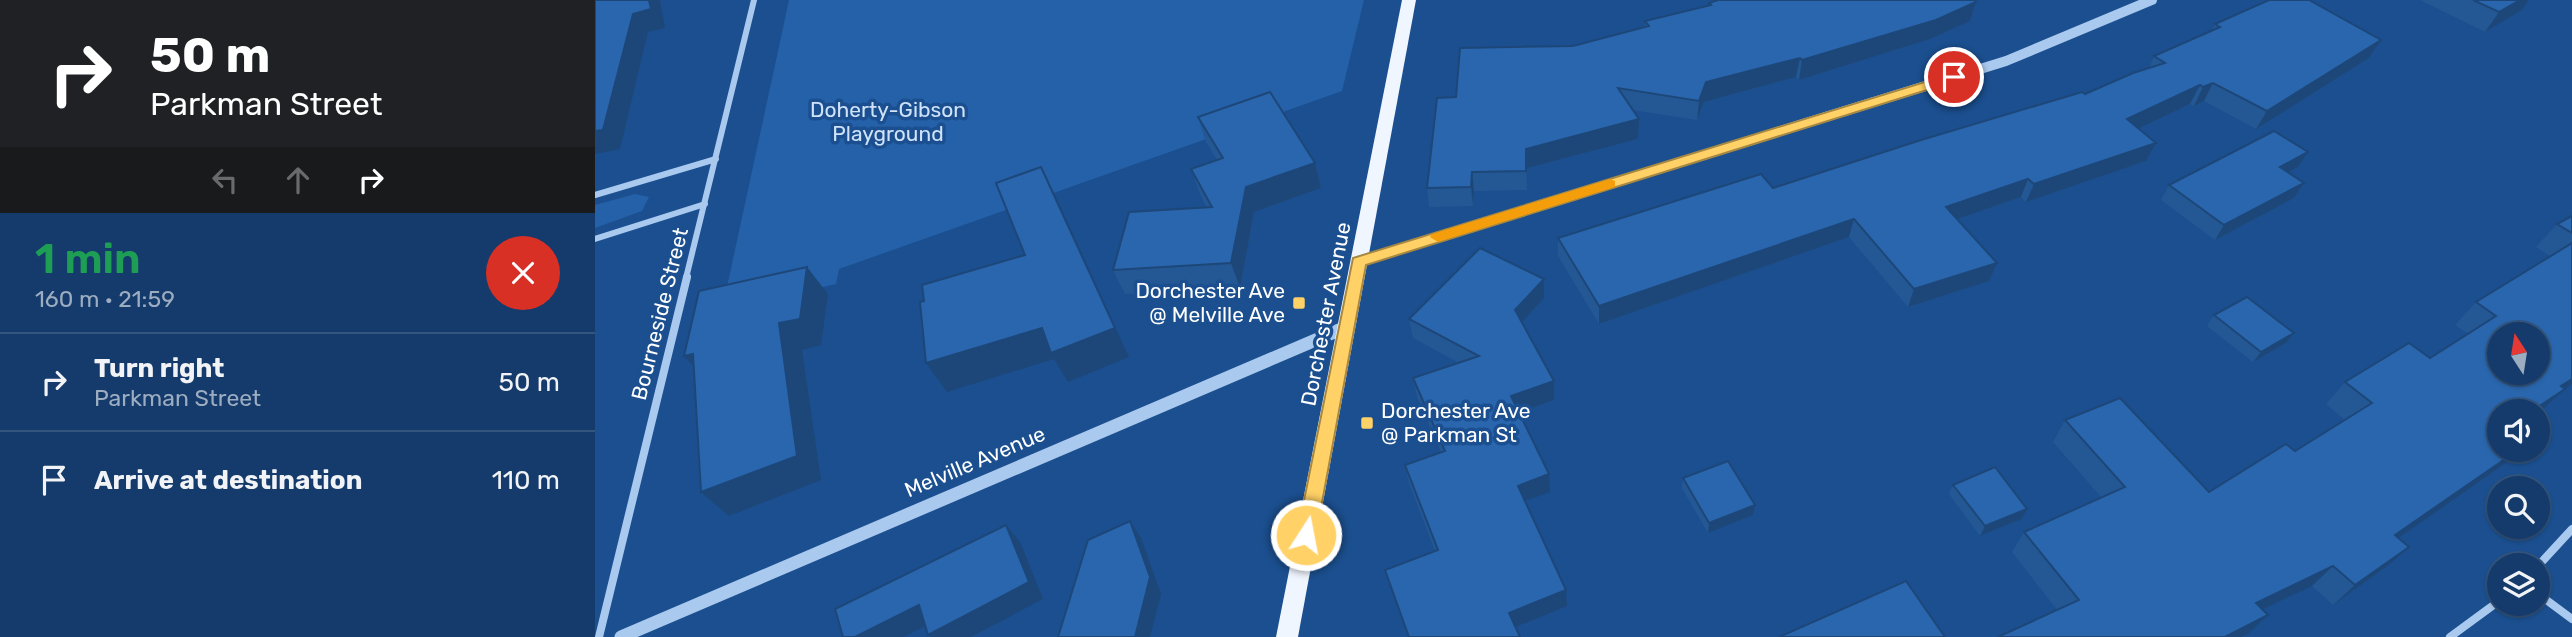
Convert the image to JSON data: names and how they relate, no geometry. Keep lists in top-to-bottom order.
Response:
{
  "streets": {
    "main road": ["Dorchester Avenue"],
    "street": ["Bourneside Street", "Melville Avenue"]
  },
  "crossings": [
    ["Dorchester Avenue", "Melville Avenue"]
  ],
  "parks": ["Doherty-Gibson Playground"],
  "places": {
    "transit": ["Dorchester Ave @ Melville Ave", "Dorchester Ave @ Parkman St"]
  },
  "north": "top",
  "page": {
    "turn": ["50 m", "Parkman Street"],
    "heading": ["1 min", "160 m · 21:59"],
    "list": [
      {
        "name": "Turn right",
        "note": "Parkman Street",
        "value": "50 m"
      },
      {
        "name": "Arrive at destination",
        "value": "110 m"
      }
    ]
  }
}
